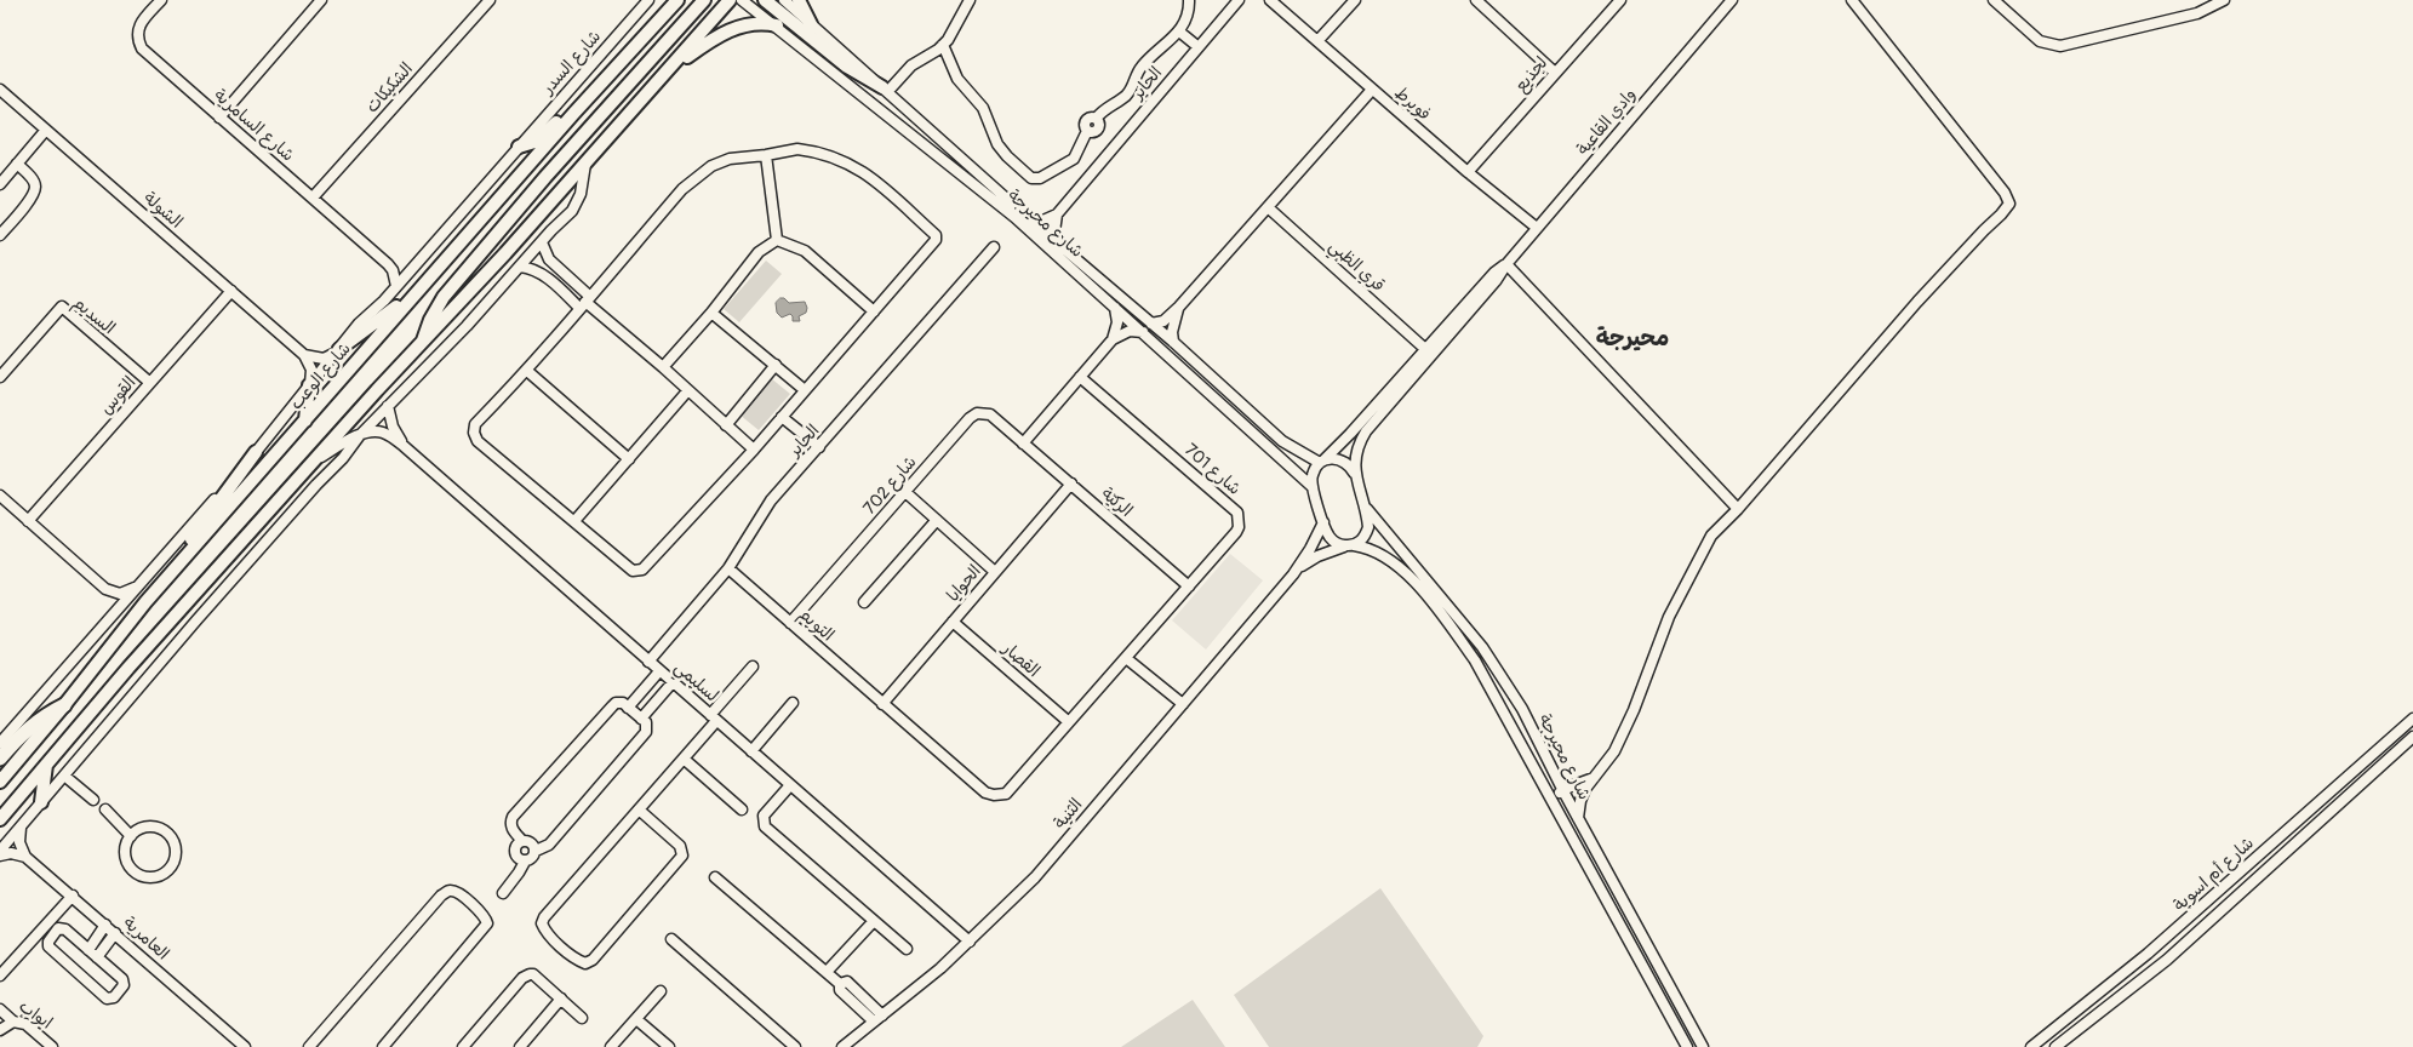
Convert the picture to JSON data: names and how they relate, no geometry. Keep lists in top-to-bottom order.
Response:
{
  "streets": {
    "main road": ["شارع الوعب"],
    "street": [
      "شارع السدر",
      "لجذيع",
      "الحاير",
      "الشكيكات",
      "فويرط",
      "وادي القاعية",
      "شارع السامرية",
      "الشولة",
      "شارع محيرجة",
      "قري الظبي",
      "السديم",
      "القوس",
      "شارع 701",
      "شارع 702",
      "الركيّة",
      "الحوايا",
      "التويم",
      "القصار",
      "لسليمي",
      "الثنية",
      "شارع أم اسوية",
      "العامرية",
      "ابواب"
    ]
  },
  "crossings": [
    ["شارع السدر", "شارع الوعب"],
    ["لجذيع", "فويرط"],
    ["الحاير", "شارع محيرجة"],
    ["الحاير", "التويم"],
    ["الحاير", "لسليمي"],
    ["الشكيكات", "شارع السامرية"],
    ["فويرط", "وادي القاعية"],
    ["وادي القاعية", "شارع محيرجة"],
    ["وادي القاعية", "قري الظبي"],
    ["شارع السامرية", "شارع الوعب"],
    ["الشولة", "القوس"],
    ["شارع محيرجة", "الثنية"],
    ["السديم", "القوس"],
    ["شارع 701", "الركيّة"],
    ["شارع 701", "الحوايا"],
    ["شارع 701", "التويم"],
    ["شارع 701", "القصار"],
    ["شارع 702", "الركيّة"],
    ["شارع 702", "التويم"],
    ["الركيّة", "الحوايا"],
    ["الحوايا", "التويم"],
    ["الحوايا", "القصار"],
    ["لسليمي", "الثنية"]
  ],
  "districts": ["محيرجة"]
}
